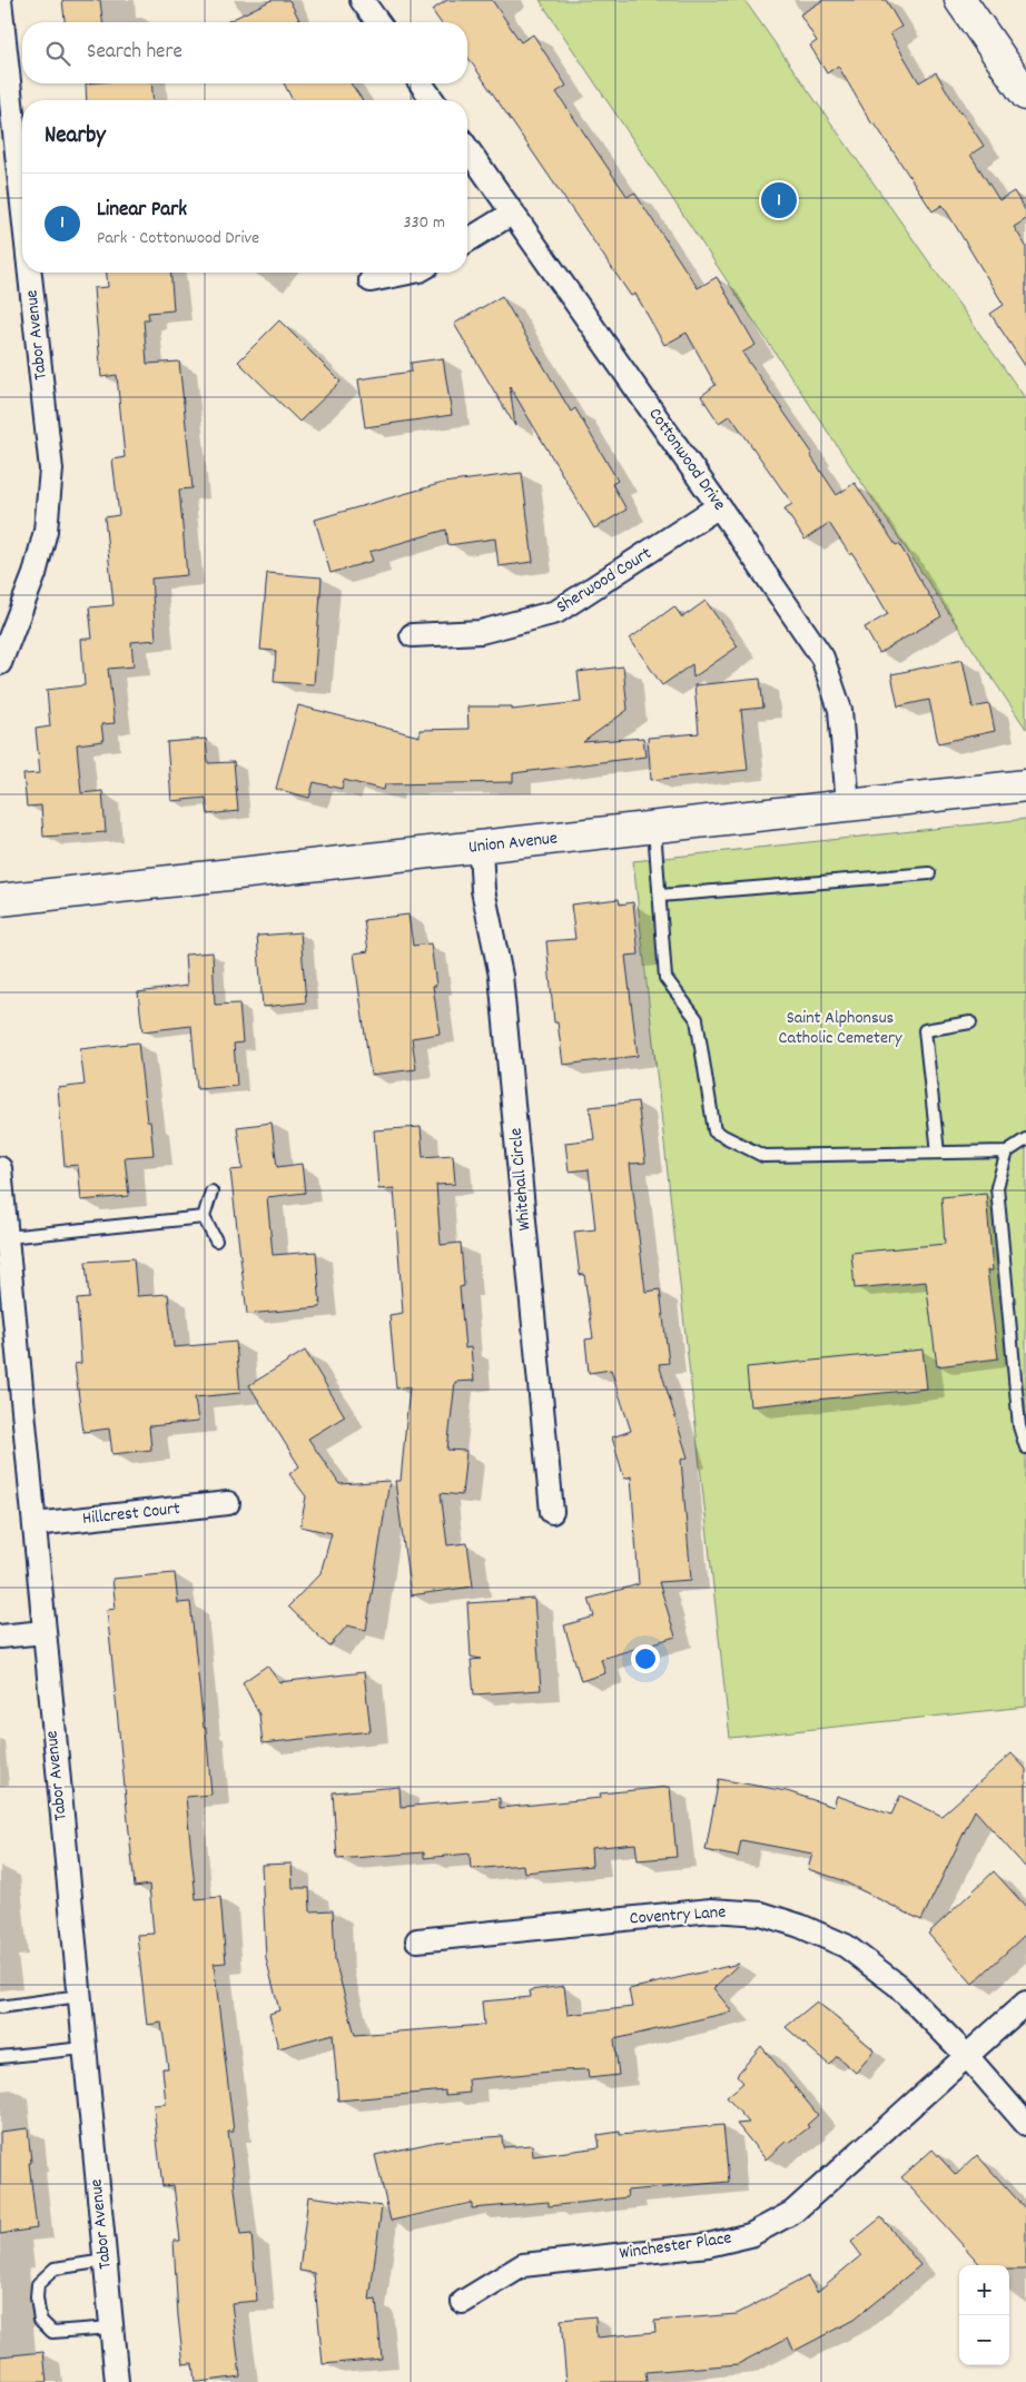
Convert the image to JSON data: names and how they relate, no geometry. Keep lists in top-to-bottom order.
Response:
{
  "streets": {
    "street": [
      "Tabor Avenue",
      "Cottonwood Drive",
      "Sherwood Court",
      "Union Avenue",
      "Whitehall Circle",
      "Hillcrest Court",
      "Coventry Lane",
      "Winchester Place"
    ]
  },
  "crossings": [
    ["Tabor Avenue", "Hillcrest Court"],
    ["Cottonwood Drive", "Sherwood Court"],
    ["Cottonwood Drive", "Union Avenue"],
    ["Union Avenue", "Whitehall Circle"],
    ["Coventry Lane", "Winchester Place"]
  ],
  "parks": ["Saint Alphonsus Catholic Cemetery"],
  "page": {
    "search": "Search here",
    "heading": "Nearby",
    "list": [
      {
        "mark": "1",
        "name": "Linear Park",
        "note": "Park · Cottonwood Drive",
        "value": "330 m"
      }
    ],
    "pins": "1",
    "map_buttons": ["+", "−"]
  }
}
